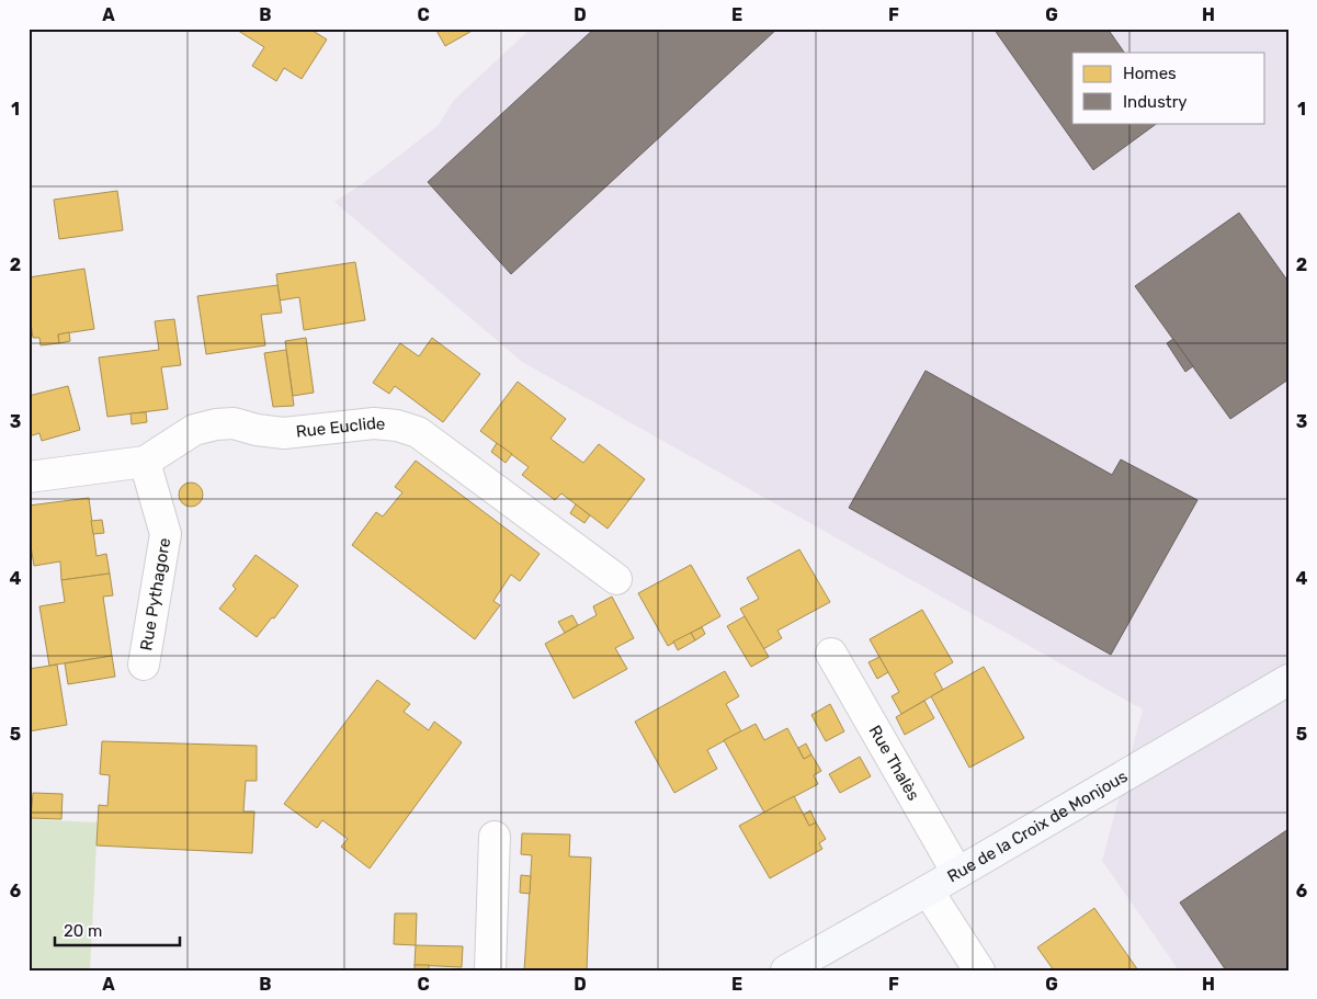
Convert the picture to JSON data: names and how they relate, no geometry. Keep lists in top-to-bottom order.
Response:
{
  "streets": {
    "main road": ["Rue de la Croix de Monjous"],
    "street": ["Rue Euclide", "Rue Pythagore", "Rue Thalès"]
  },
  "crossings": [
    ["Rue Euclide", "Rue Pythagore"],
    ["Rue Thalès", "Rue de la Croix de Monjous"]
  ],
  "legend": ["Homes", "Industry"],
  "scale_bar": "20 m",
  "grid": {
    "columns": [
      "A",
      "B",
      "C",
      "D",
      "E",
      "F",
      "G",
      "H"
    ],
    "rows": [
      "1",
      "2",
      "3",
      "4",
      "5",
      "6"
    ]
  }
}
